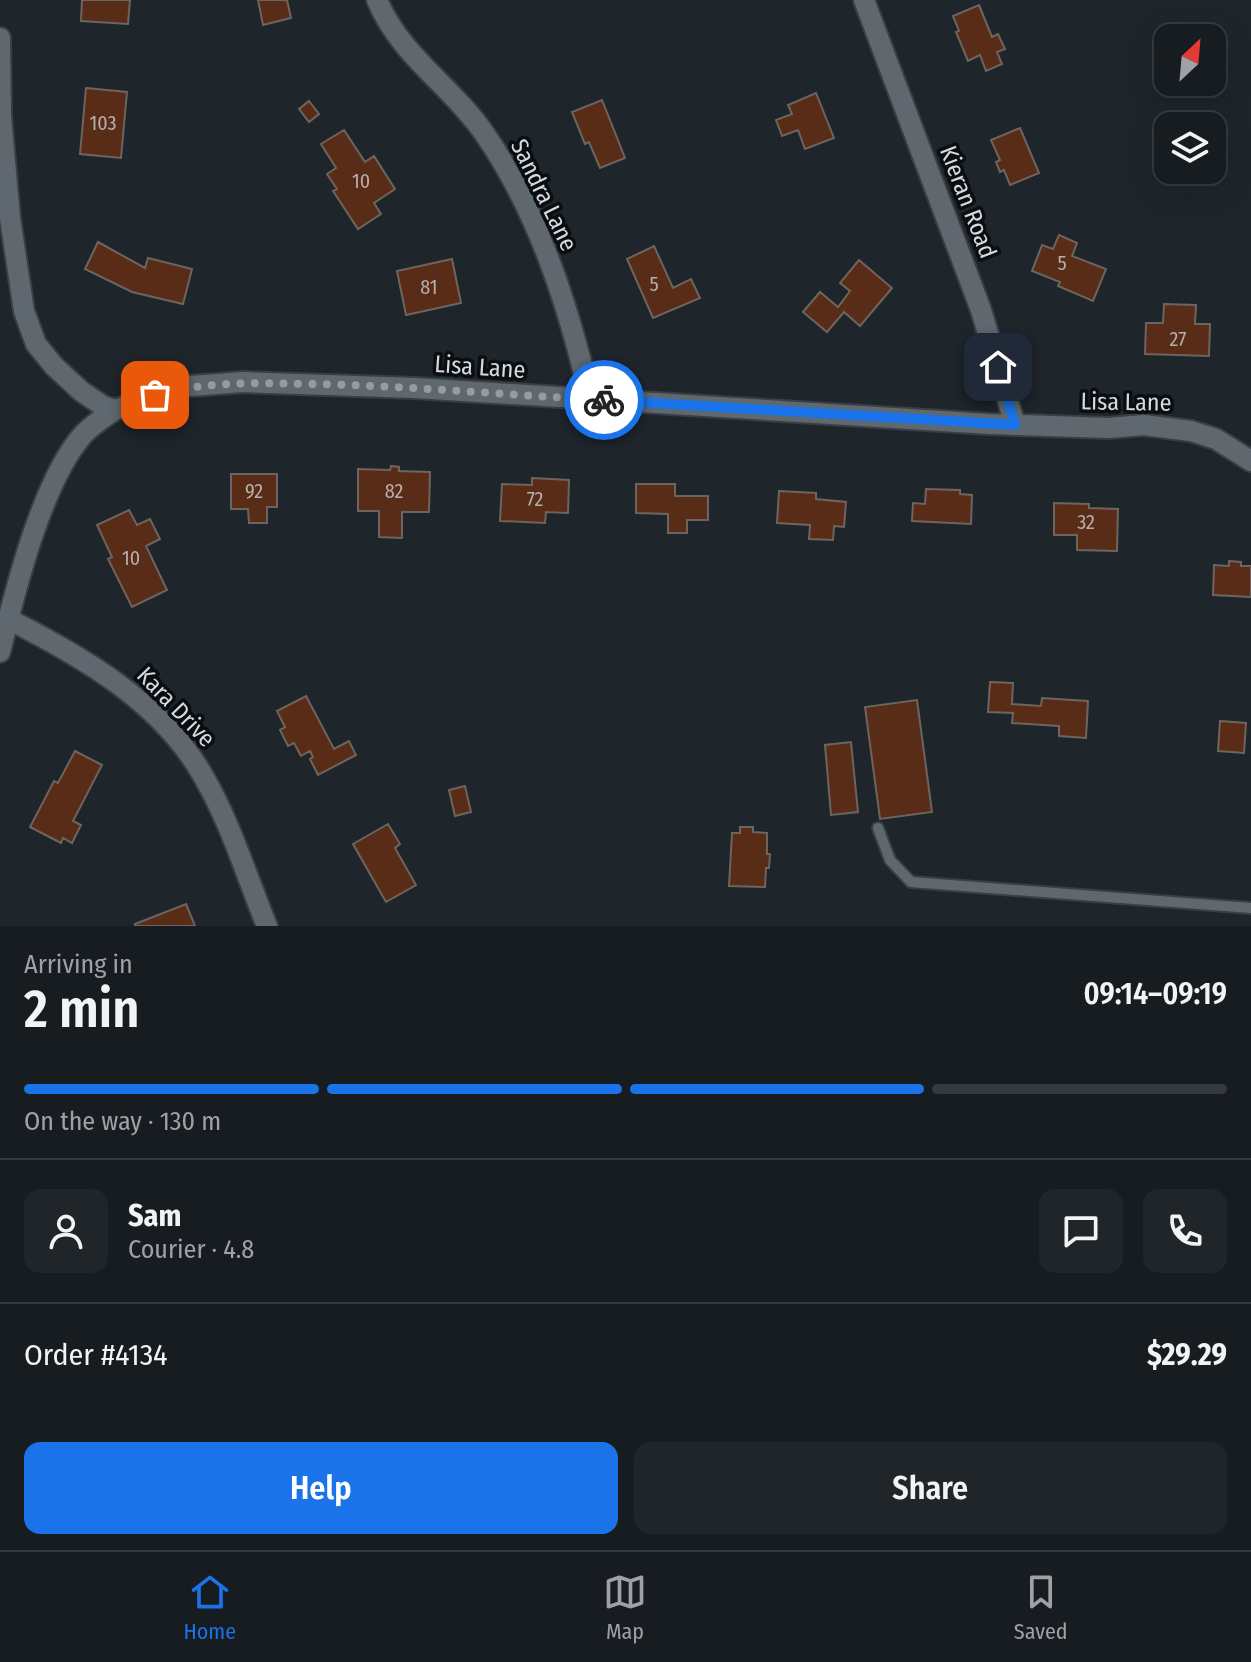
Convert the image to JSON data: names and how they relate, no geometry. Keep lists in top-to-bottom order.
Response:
{
  "streets": {
    "street": [
      "Sandra Lane",
      "Kieran Road",
      "Lisa Lane",
      "Kara Drive"
    ]
  },
  "crossings": [
    ["Sandra Lane", "Lisa Lane"],
    ["Kieran Road", "Lisa Lane"]
  ],
  "house_numbers": [
    "103",
    "10",
    "5",
    "5",
    "81",
    "27",
    "92",
    "82",
    "72",
    "32",
    "10"
  ],
  "north": "top right",
  "page": {
    "heading": ["2 min", "Arriving in", "09:14–09:19"],
    "panel": [
      "Sam",
      "Courier · 4.8",
      "Order #4134",
      "$29.29"
    ],
    "bar": "On the way · 130 m",
    "buttons": ["Help", "Share"],
    "tabs": ["Home", "Map", "Saved"]
  }
}
